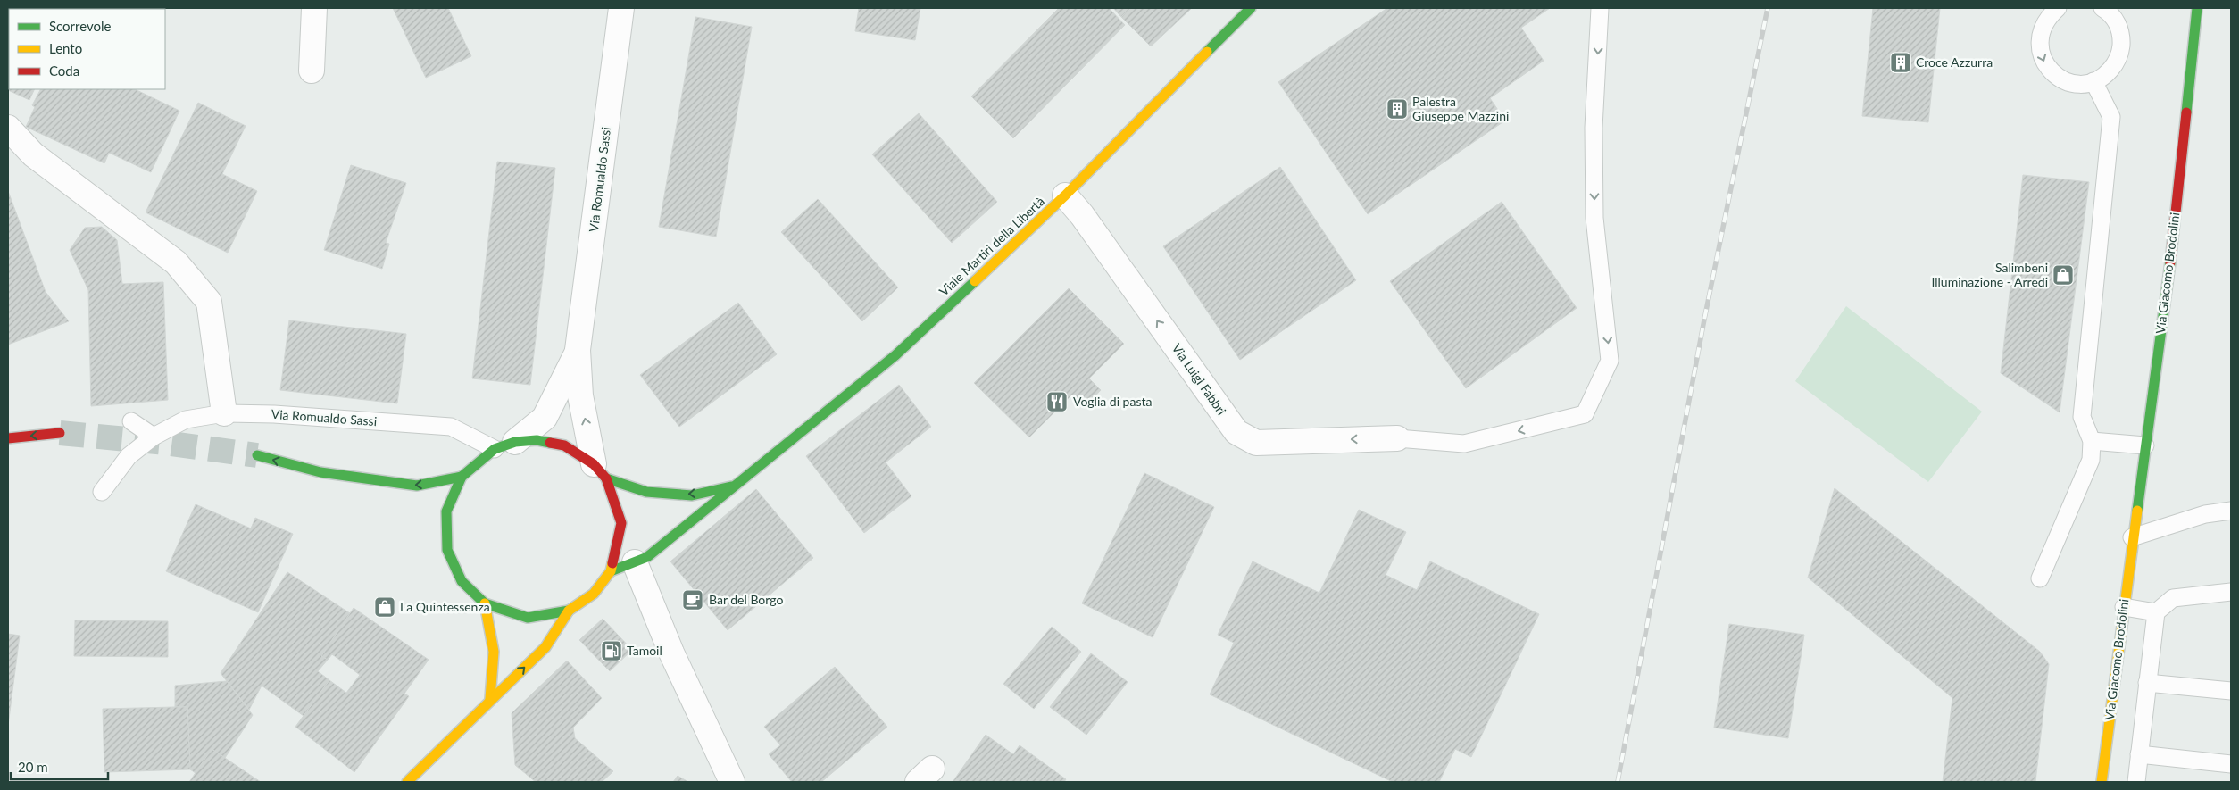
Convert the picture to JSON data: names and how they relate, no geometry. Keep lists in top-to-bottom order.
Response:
{
  "streets": {
    "main road": ["Viale Martiri della Libertà", "Via Giacomo Brodolini"],
    "street": ["Via Romualdo Sassi", "Via Luigi Fabbri"]
  },
  "crossings": [
    ["Via Romualdo Sassi", "Viale Martiri della Libertà"],
    ["Viale Martiri della Libertà", "Via Luigi Fabbri"]
  ],
  "one_way": ["Via Luigi Fabbri"],
  "places": {
    "building": ["Croce Azzurra", "Palestra Giuseppe Mazzini"],
    "shop": ["Salimbeni Illuminazione - Arredi", "La Quintessenza"],
    "restaurant": ["Voglia di pasta"],
    "cafe": ["Bar del Borgo"],
    "fuel station": ["Tamoil"]
  },
  "legend": ["Scorrevole", "Lento", "Coda"],
  "scale_bar": "20 m"
}
